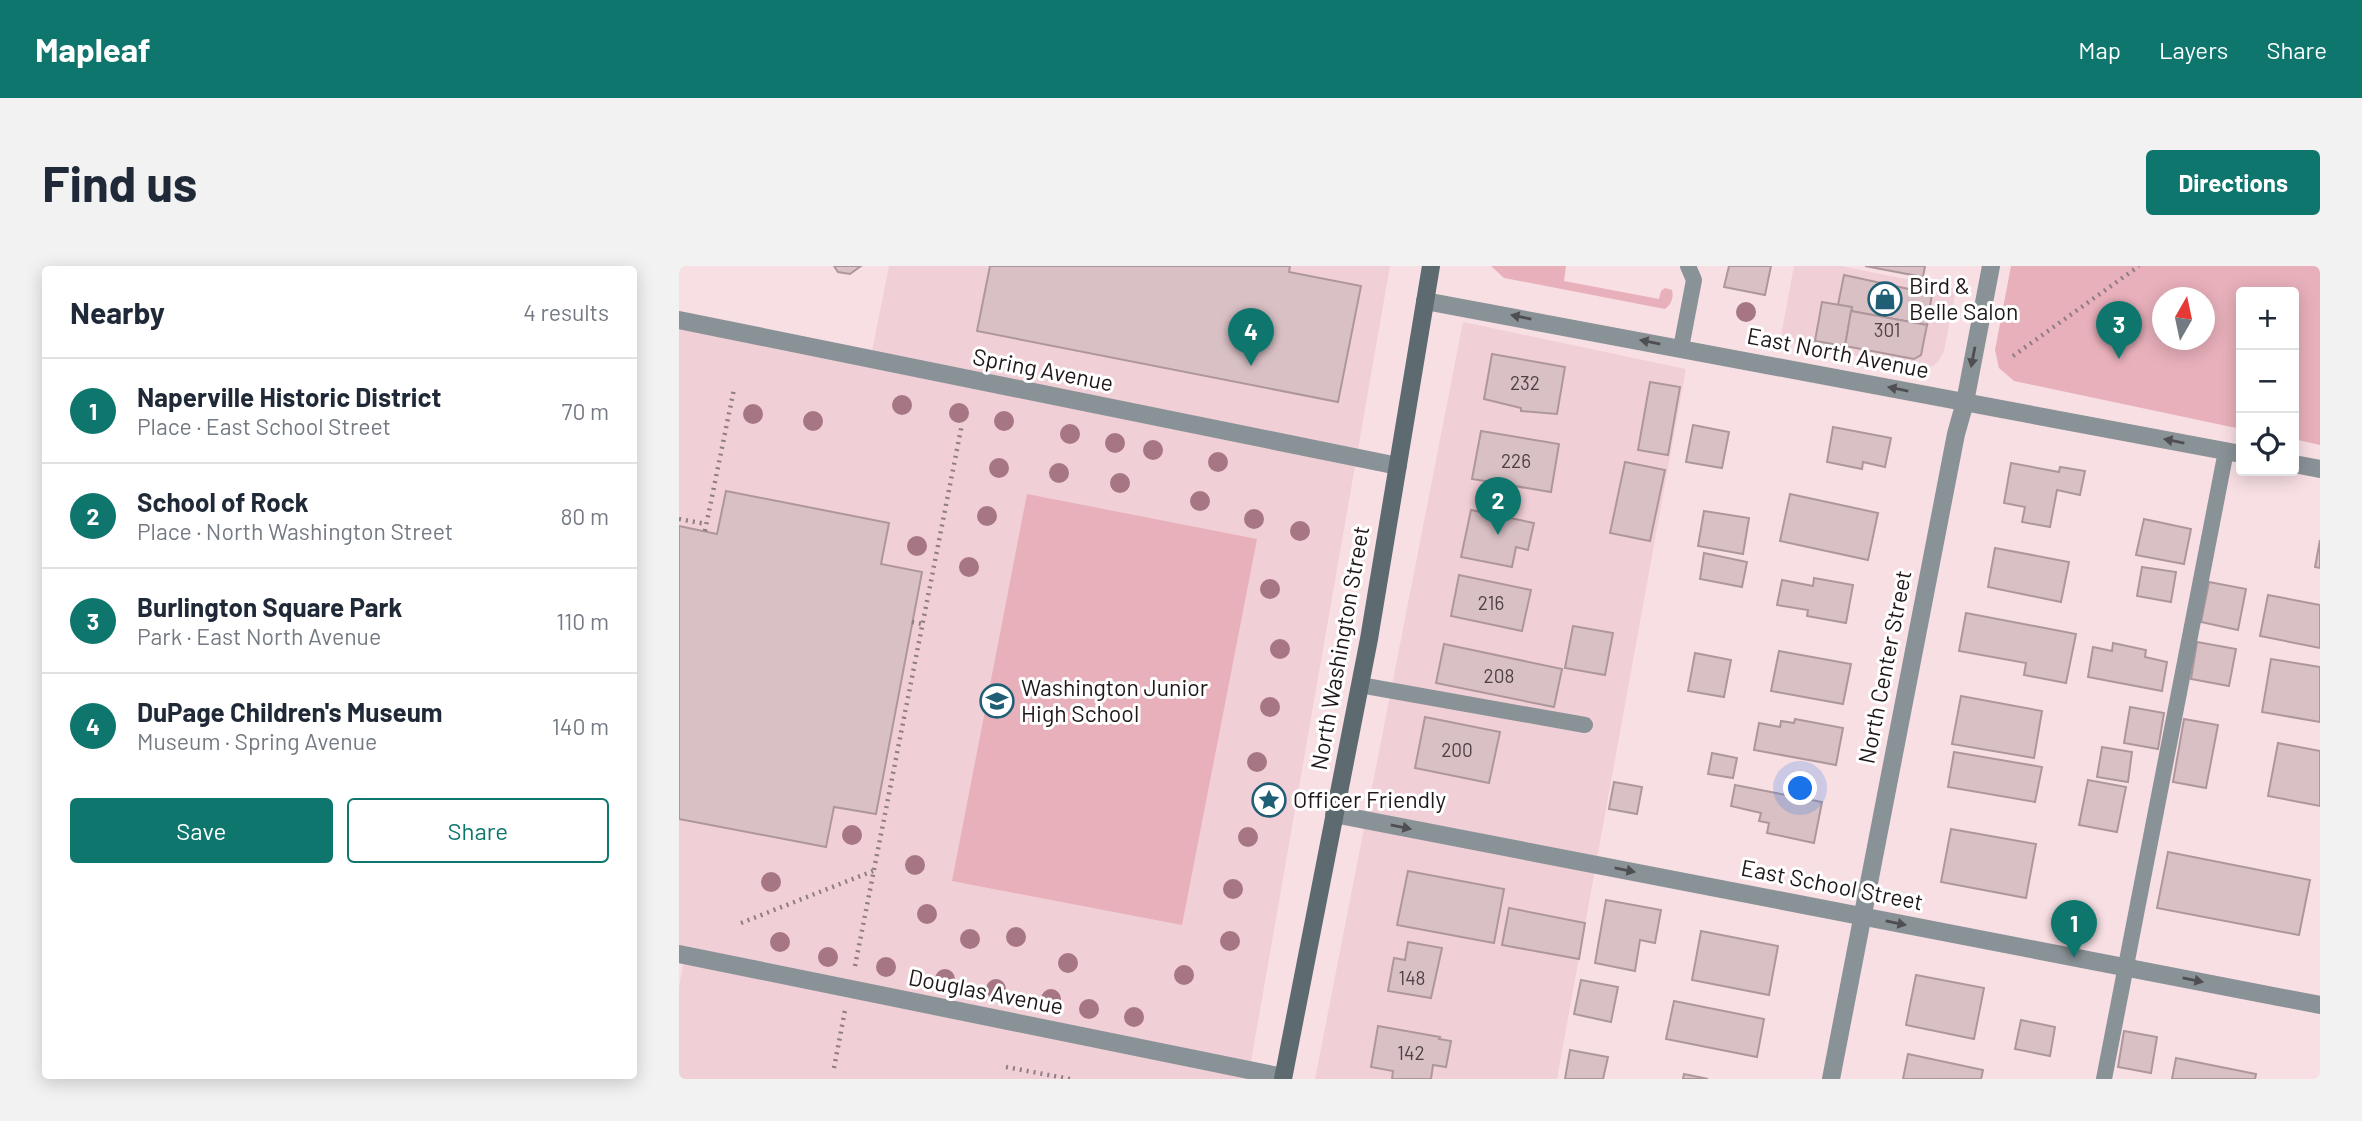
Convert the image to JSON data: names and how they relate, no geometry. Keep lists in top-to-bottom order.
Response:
{
  "streets": {
    "main road": ["North Washington Street"],
    "street": [
      "East North Avenue",
      "Spring Avenue",
      "North Center Street",
      "East School Street",
      "Douglas Avenue"
    ]
  },
  "crossings": [
    ["East North Avenue", "North Washington Street"],
    ["East North Avenue", "North Center Street"],
    ["Spring Avenue", "North Washington Street"],
    ["North Washington Street", "East School Street"],
    ["North Washington Street", "Douglas Avenue"],
    ["North Center Street", "East School Street"]
  ],
  "one_way": ["East North Avenue", "East School Street"],
  "places": {
    "shop": ["Bird & Belle Salon"],
    "school or university": ["Washington Junior High School"],
    "place": ["Officer Friendly"]
  },
  "house_numbers": [
    "301",
    "232",
    "226",
    "216",
    "208",
    "200",
    "148",
    "142"
  ],
  "north": "top",
  "page": {
    "header": "Mapleaf",
    "nav": ["Map", "Layers", "Share"],
    "buttons": [
      "Directions",
      ["Save", "Share"]
    ],
    "title": "Find us",
    "heading": ["Nearby", "4 results"],
    "map_buttons": ["+", "−"],
    "pins": [
      "3",
      "4",
      "2",
      "1"
    ],
    "list": [
      {
        "mark": "1",
        "name": "Naperville Historic District",
        "note": "Place · East School Street",
        "value": "70 m"
      },
      {
        "mark": "2",
        "name": "School of Rock",
        "note": "Place · North Washington Street",
        "value": "80 m"
      },
      {
        "mark": "3",
        "name": "Burlington Square Park",
        "note": "Park · East North Avenue",
        "value": "110 m"
      },
      {
        "mark": "4",
        "name": "DuPage Children's Museum",
        "note": "Museum · Spring Avenue",
        "value": "140 m"
      }
    ]
  }
}
